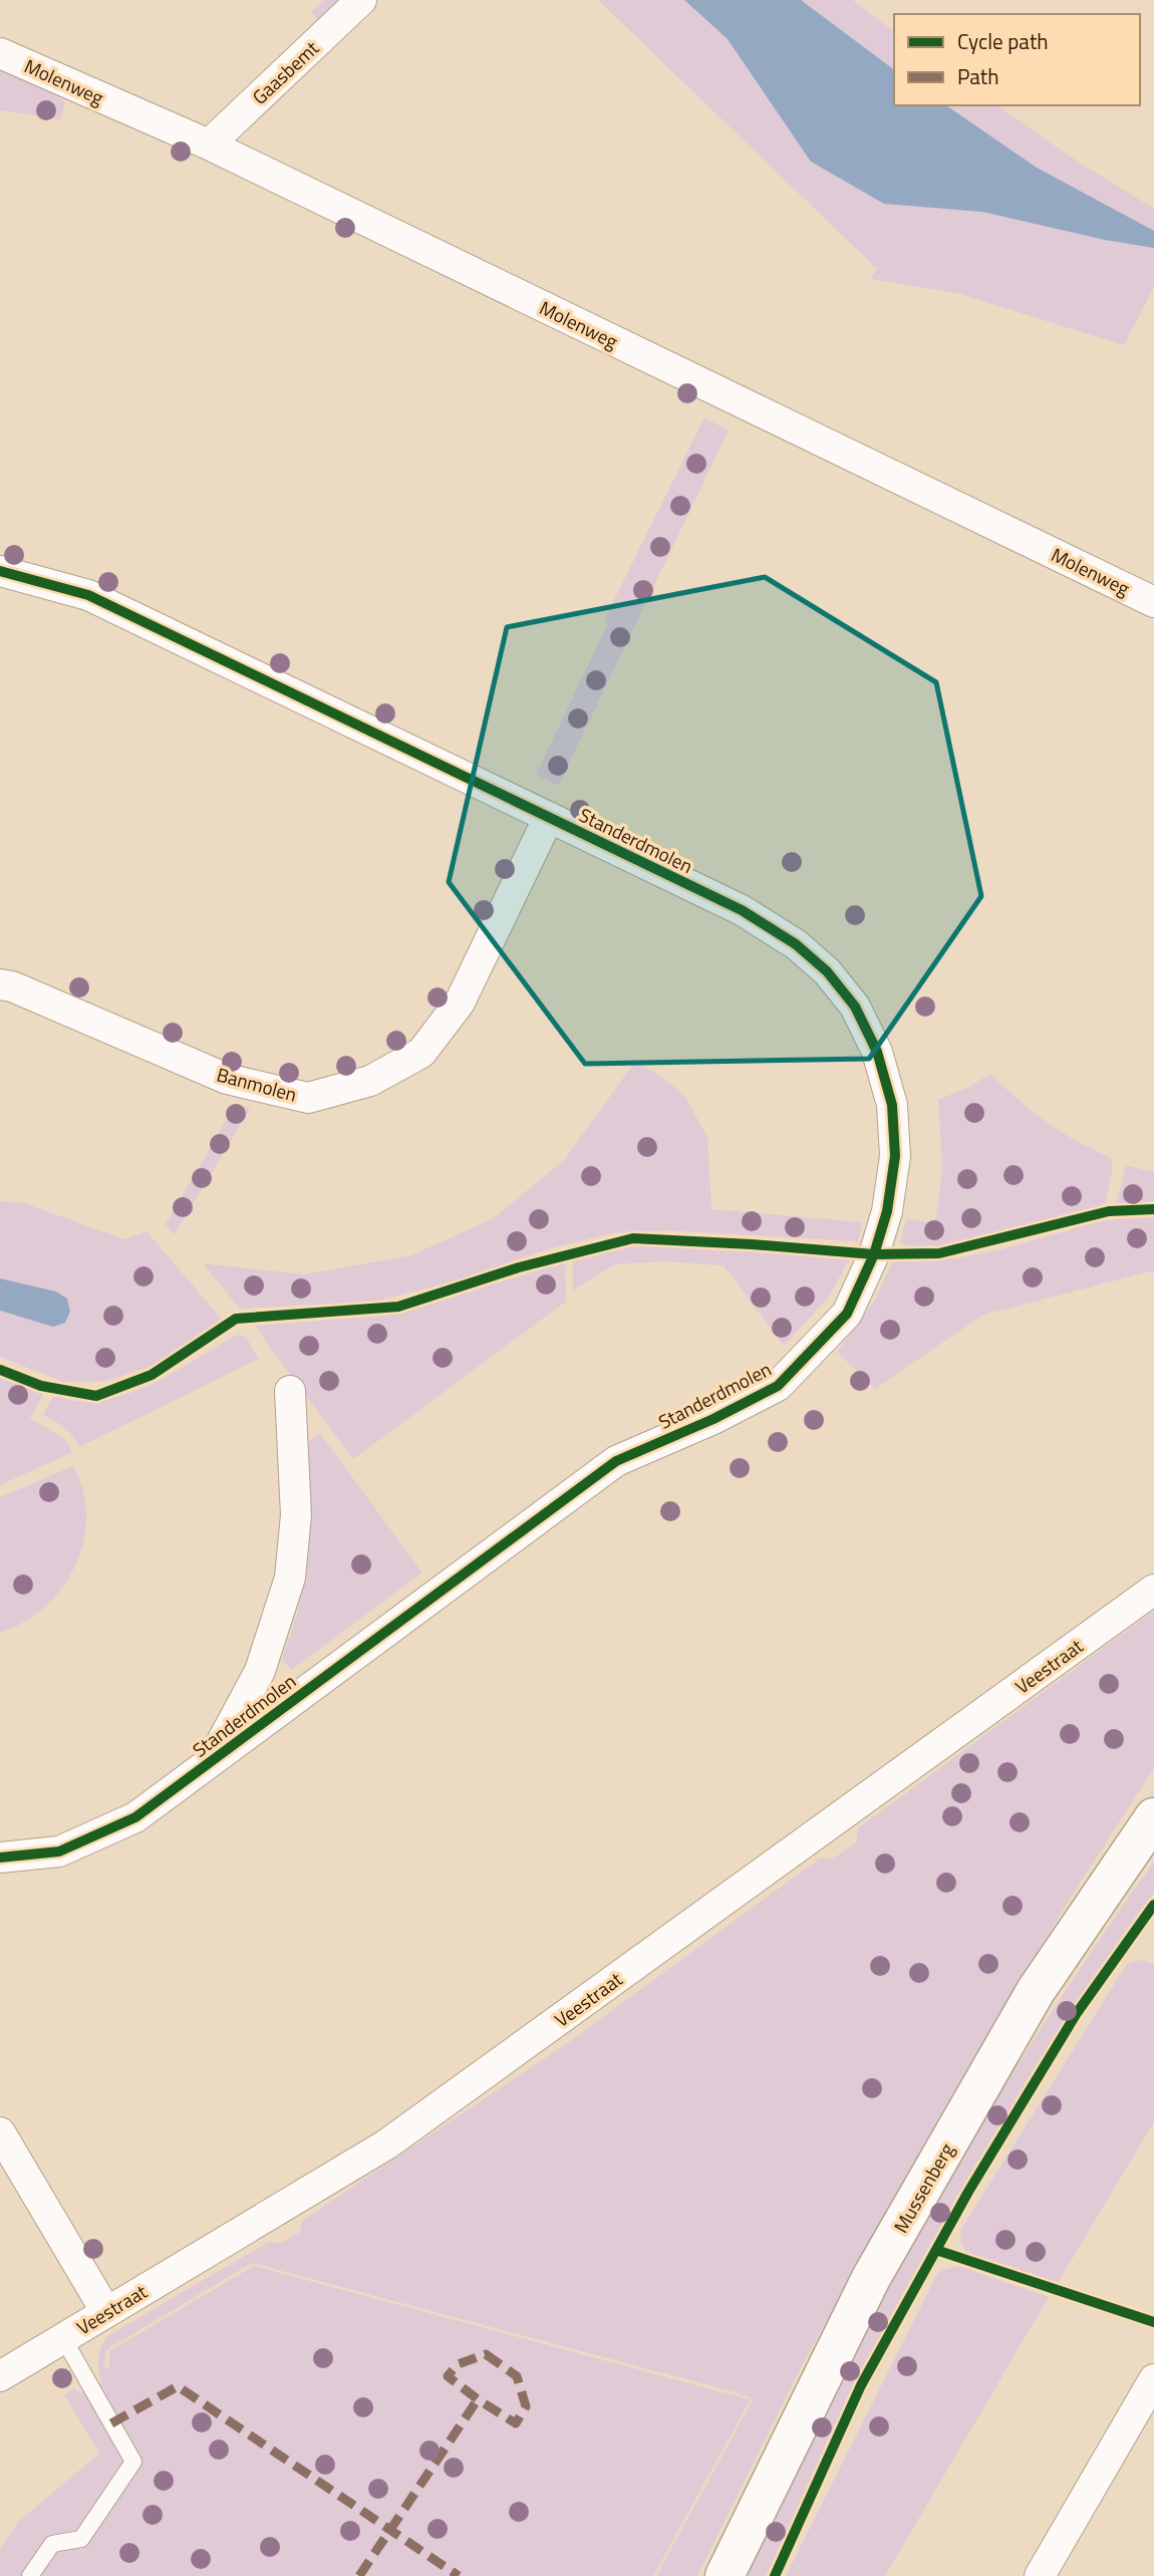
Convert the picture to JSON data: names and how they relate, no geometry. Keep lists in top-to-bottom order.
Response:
{
  "streets": {
    "street": [
      "Gaasbemt",
      "Molenweg",
      "Standerdmolen",
      "Banmolen",
      "Veestraat",
      "Mussenberg"
    ]
  },
  "crossings": [
    ["Gaasbemt", "Molenweg"],
    ["Standerdmolen", "Banmolen"]
  ],
  "legend": ["Cycle path", "Path"]
}
